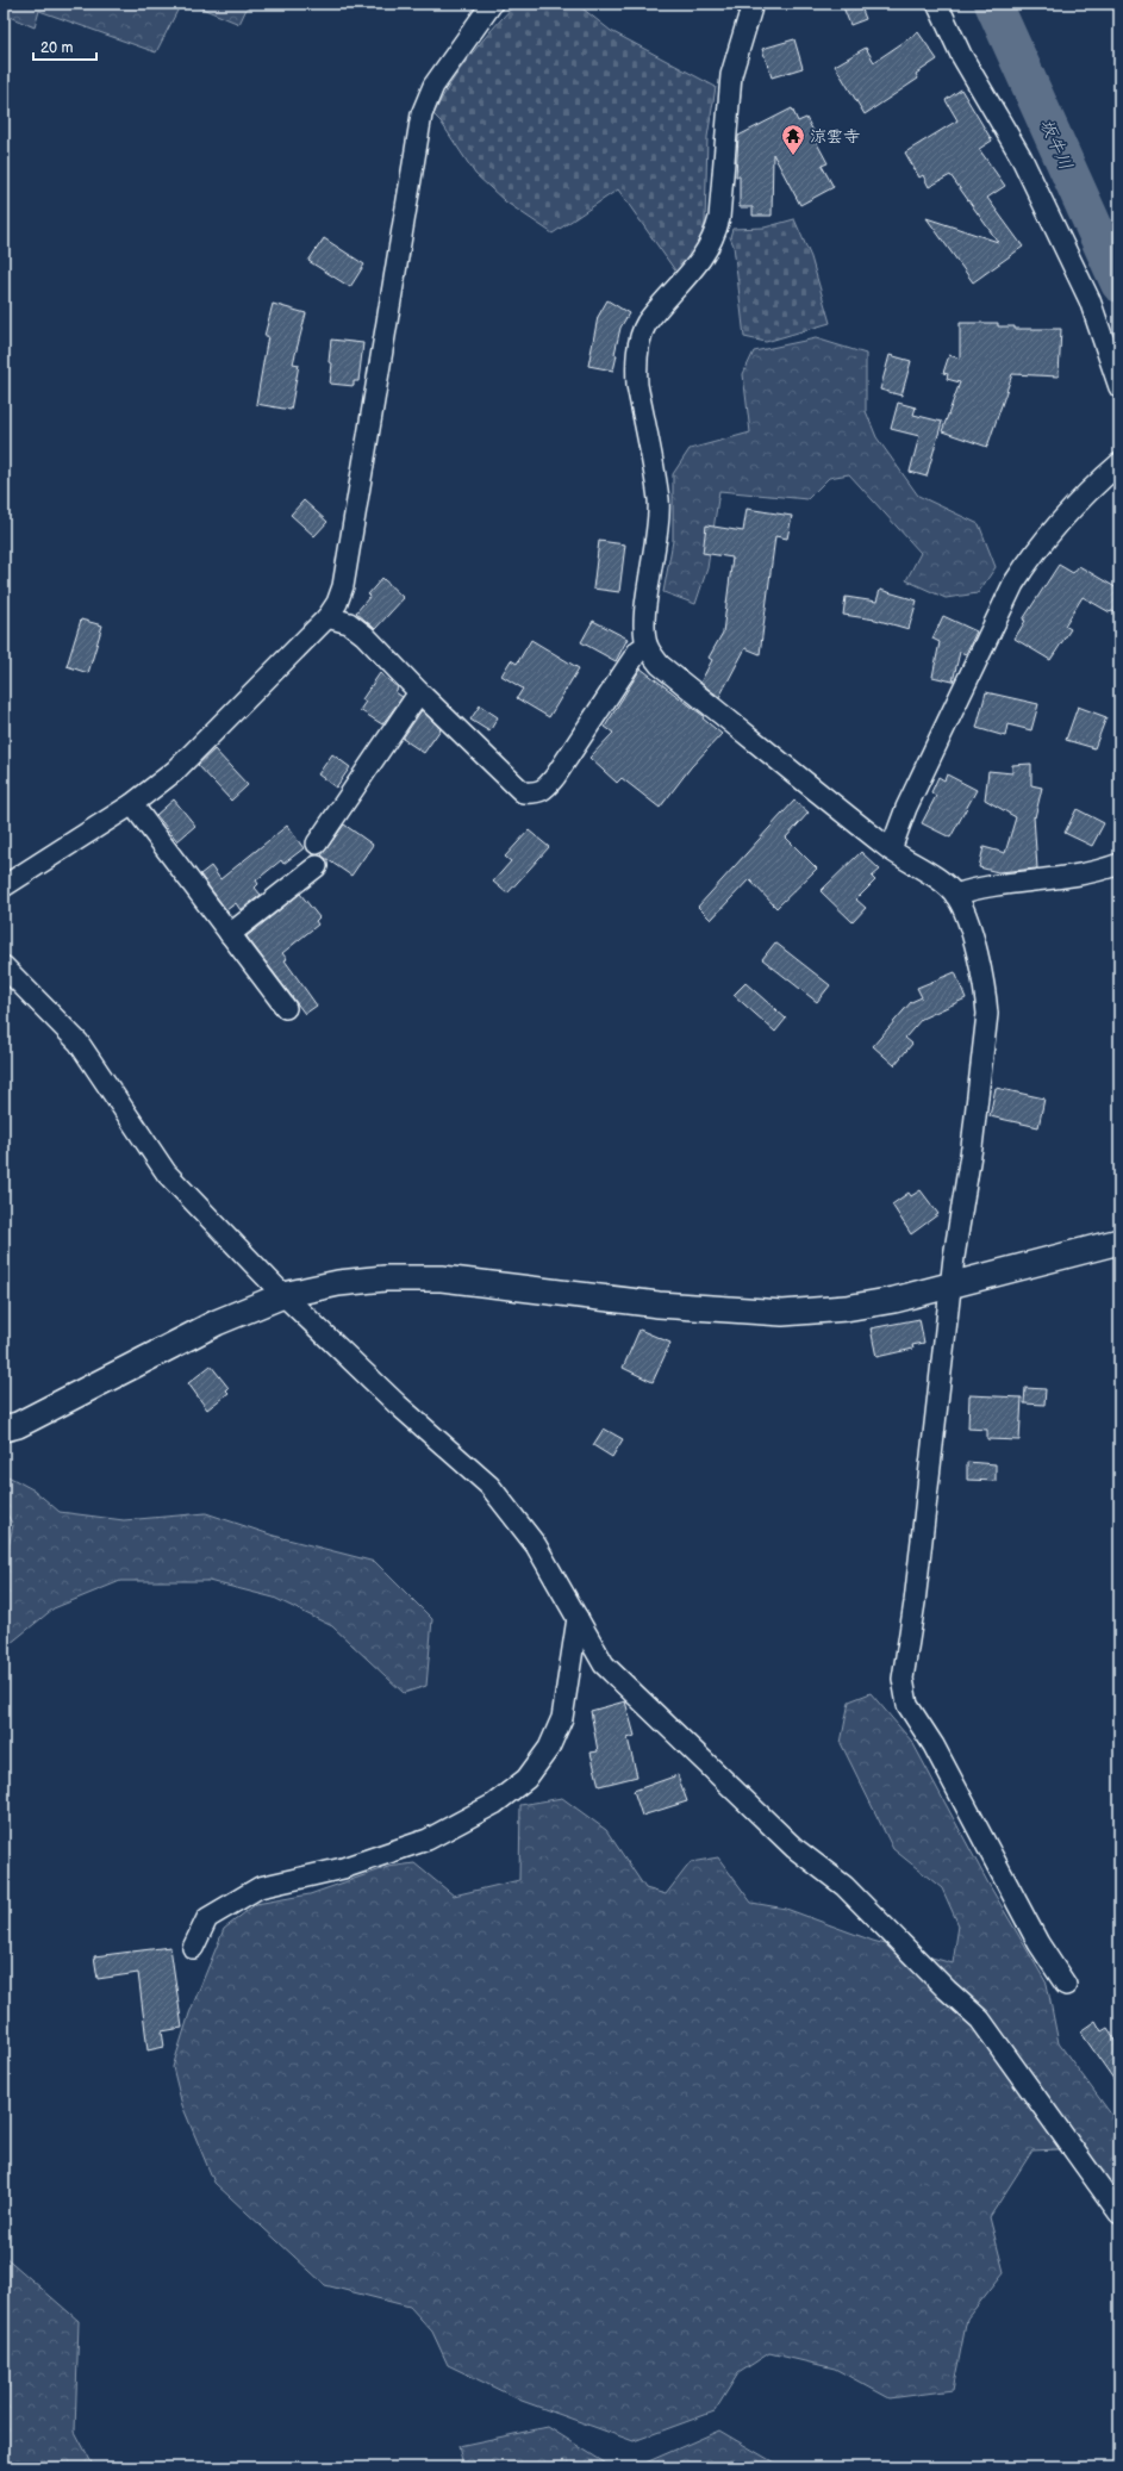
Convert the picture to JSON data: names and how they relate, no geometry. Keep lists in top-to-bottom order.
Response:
{
  "water": ["坂牛川"],
  "places": {
    "temple": ["涼雲寺"]
  },
  "scale_bar": "20 m"
}
